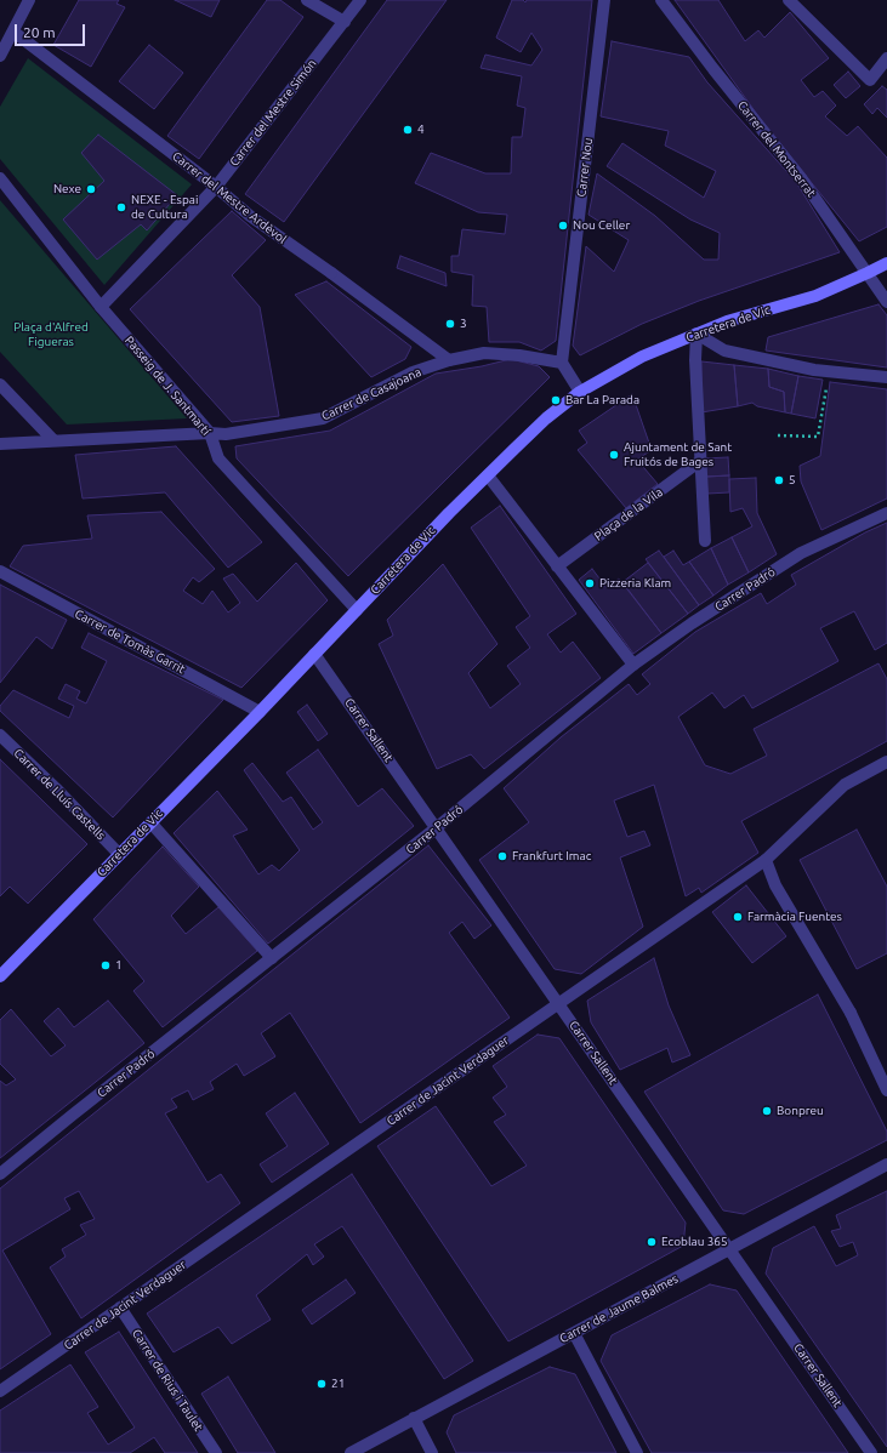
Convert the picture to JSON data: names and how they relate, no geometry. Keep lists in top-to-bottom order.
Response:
{
  "streets": {
    "main road": ["Carretera de Vic"],
    "street": [
      "Carrer del Mestre Simón",
      "Carrer del Montserrat",
      "Carrer Nou",
      "Carrer del Mestre Ardèvol",
      "Passeig de J. Santmartí",
      "Carrer de Casajoana",
      "Plaça de la Vila",
      "Carrer Padró",
      "Carrer de Tomàs Garrit",
      "Carrer Sallent",
      "Carrer de Lluís Castells",
      "Carrer de Jacint Verdaguer",
      "Carrer de Jaume Balmes",
      "Carrer de Rius i Taulet"
    ]
  },
  "crossings": [
    ["Carrer del Mestre Simón", "Carrer del Mestre Ardèvol"],
    ["Carrer del Mestre Simón", "Passeig de J. Santmartí"],
    ["Carrer del Montserrat", "Carretera de Vic"],
    ["Carrer Nou", "Carrer de Casajoana"],
    ["Carrer del Mestre Ardèvol", "Carrer de Casajoana"],
    ["Carretera de Vic", "Passeig de J. Santmartí"],
    ["Carretera de Vic", "Carrer de Tomàs Garrit"],
    ["Carretera de Vic", "Carrer Sallent"],
    ["Carretera de Vic", "Carrer de Lluís Castells"],
    ["Passeig de J. Santmartí", "Carrer de Casajoana"],
    ["Carrer Padró", "Carrer Sallent"],
    ["Carrer Sallent", "Carrer de Jacint Verdaguer"],
    ["Carrer Sallent", "Carrer de Jaume Balmes"],
    ["Carrer de Jacint Verdaguer", "Carrer de Rius i Taulet"]
  ],
  "parks": ["Plaça d'Alfred Figueras"],
  "places": [
    "4",
    "Nexe",
    "NEXE - Espai de Cultura",
    "Nou Celler",
    "3",
    "Bar La Parada",
    "Ajuntament de Sant Fruitós de Bages",
    "5",
    "Pizzeria Klam",
    "Frankfurt Imac",
    "Farmàcia Fuentes",
    "1",
    "Bonpreu",
    "Ecoblau 365",
    "21"
  ],
  "scale_bar": "20 m"
}
